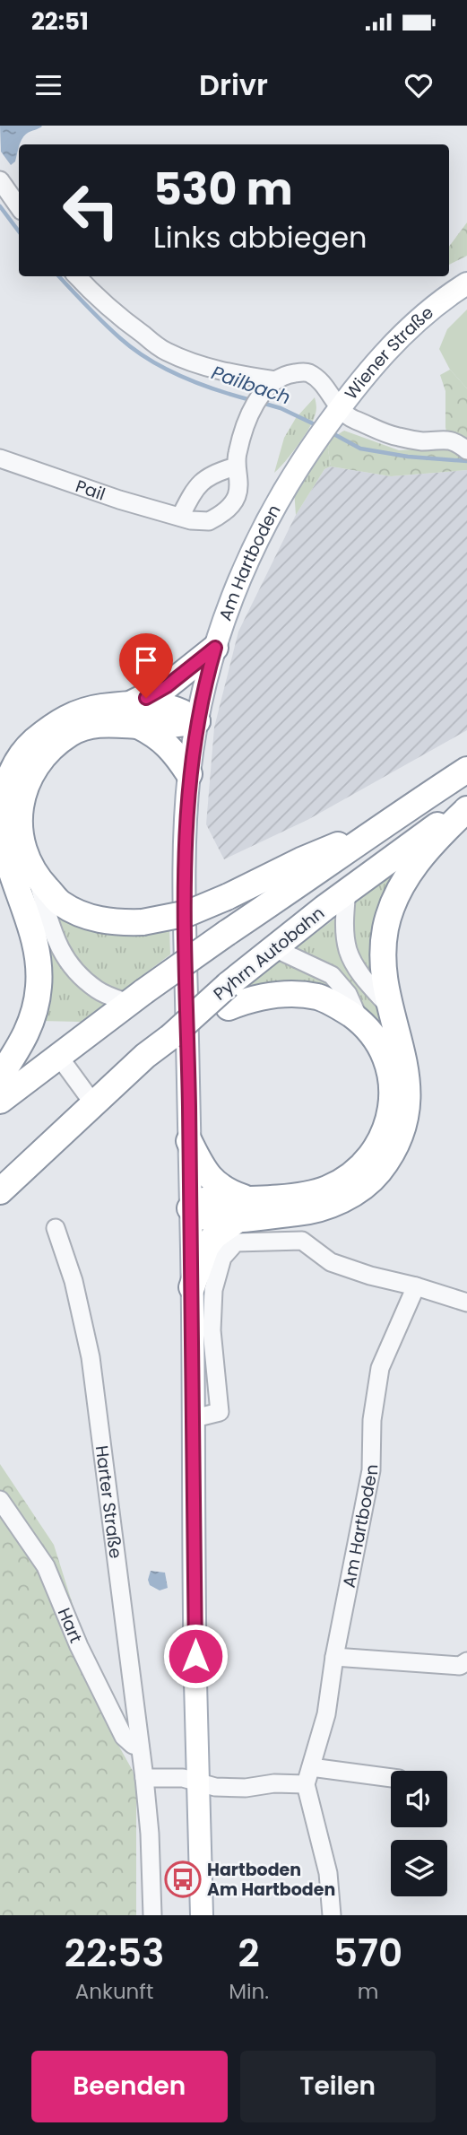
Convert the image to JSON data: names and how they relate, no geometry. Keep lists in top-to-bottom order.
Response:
{
  "streets": {
    "highway": ["Pyhrn Autobahn"],
    "main road": ["Wiener Straße", "Am Hartboden"],
    "street": ["Pail", "Harter Straße", "Hart"]
  },
  "crossings": [
    ["Wiener Straße", "Am Hartboden"],
    ["Harter Straße", "Hart"]
  ],
  "water": ["Pailbach"],
  "places": {
    "bus stop": ["Hartboden Am Hartboden"]
  },
  "page": {
    "status": "22:51",
    "header": "Drivr",
    "turn": ["530 m", "Links abbiegen"],
    "eta": [
      "22:53",
      "Ankunft",
      "2",
      "Min.",
      "570",
      "m"
    ],
    "buttons": ["Beenden", "Teilen"]
  }
}
